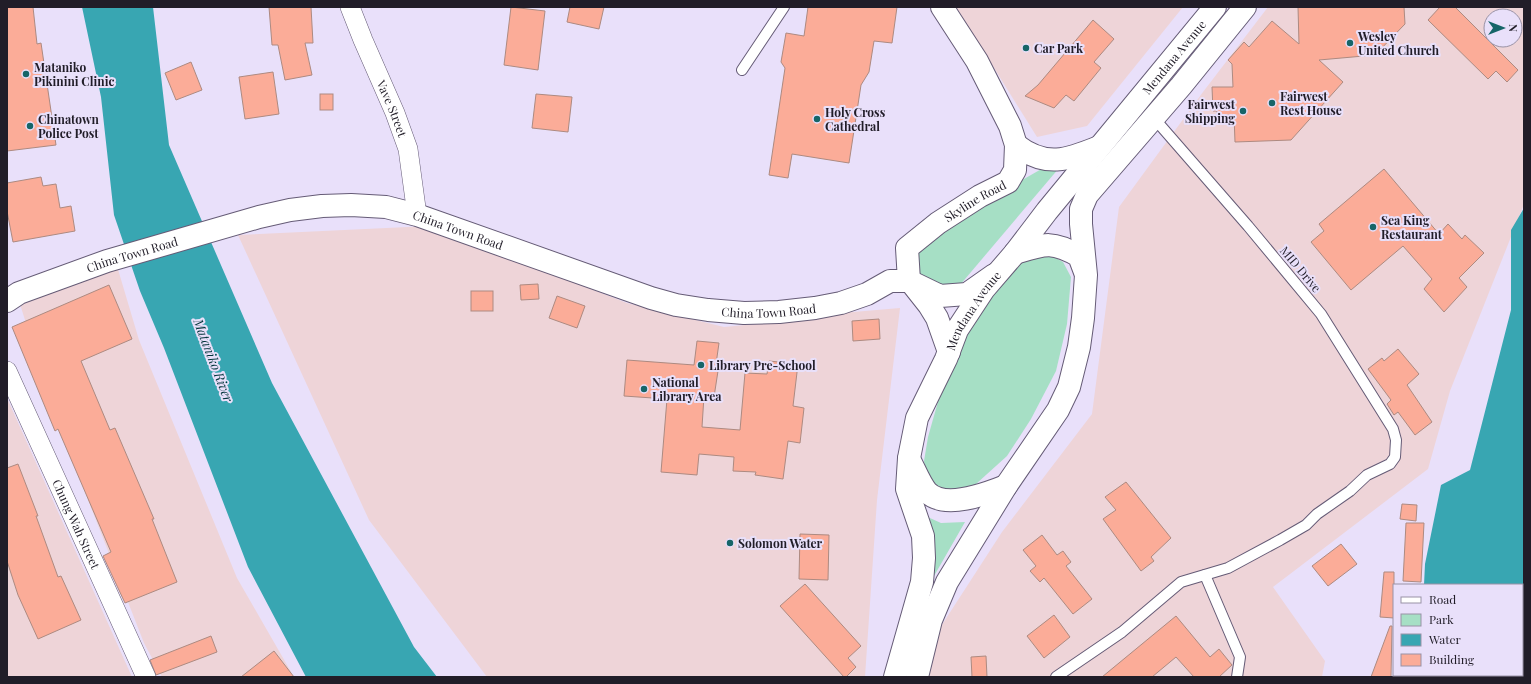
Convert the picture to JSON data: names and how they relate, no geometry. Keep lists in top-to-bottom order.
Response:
{
  "streets": {
    "main road": ["Mendana Avenue", "Skyline Road", "China Town Road"],
    "street": ["Vave Street", "Chung Wah Street"],
    "lane": ["MID Drive"]
  },
  "crossings": [
    ["Mendana Avenue", "MID Drive"],
    ["Vave Street", "China Town Road"],
    ["Skyline Road", "China Town Road"]
  ],
  "water": ["Mataniko River"],
  "places": [
    "Wesley United Church",
    "Car Park",
    "Mataniko Pikinini Clinic",
    "Fairwest Rest House",
    "Fairwest Shipping",
    "Holy Cross Cathedral",
    "Chinatown Police Post",
    "Sea King Restaurant",
    "Library Pre-School",
    "National Library Area",
    "Solomon Water"
  ],
  "legend": [
    "Road",
    "Park",
    "Water",
    "Building"
  ],
  "north": "right"
}
